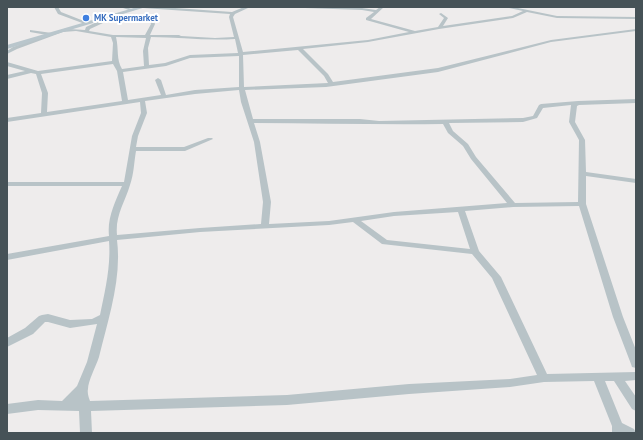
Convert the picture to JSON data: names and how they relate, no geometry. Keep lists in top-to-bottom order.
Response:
{
  "places": ["MK Supermarket"]
}
